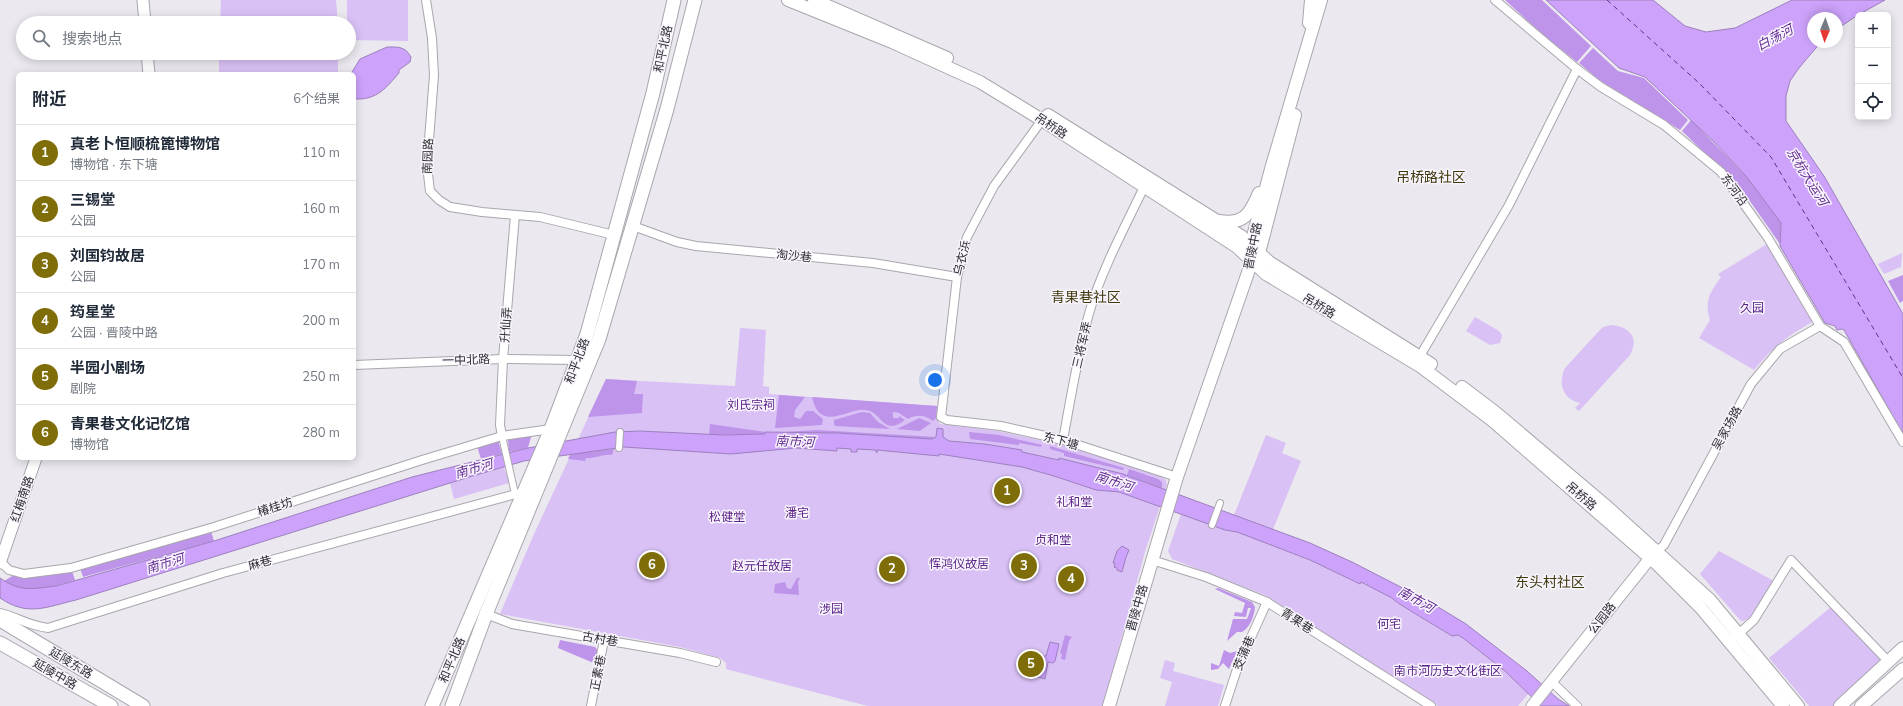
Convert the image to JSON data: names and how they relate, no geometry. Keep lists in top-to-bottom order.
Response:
{
  "streets": {
    "main road": [
      "和平北路",
      "吊桥路",
      "晋陵中路",
      "延陵东路",
      "延陵中路"
    ],
    "street": [
      "南园路",
      "东河沿",
      "淘沙巷",
      "乌衣浜",
      "升仙弄",
      "三将军弄",
      "一中北路",
      "吴家场路",
      "东下塘",
      "红梅南路",
      "椿桂坊",
      "麻巷",
      "公园路",
      "青果巷",
      "古村巷",
      "茭蒲巷",
      "正素巷"
    ]
  },
  "crossings": [
    ["和平北路", "南园路"],
    ["和平北路", "淘沙巷"],
    ["和平北路", "一中北路"],
    ["和平北路", "椿桂坊"],
    ["和平北路", "麻巷"],
    ["和平北路", "古村巷"],
    ["吊桥路", "晋陵中路"],
    ["吊桥路", "乌衣浜"],
    ["吊桥路", "三将军弄"],
    ["吊桥路", "吴家场路"],
    ["吊桥路", "公园路"],
    ["南园路", "升仙弄"],
    ["东河沿", "吴家场路"],
    ["晋陵中路", "东下塘"],
    ["晋陵中路", "青果巷"],
    ["淘沙巷", "乌衣浜"],
    ["乌衣浜", "东下塘"],
    ["升仙弄", "一中北路"],
    ["升仙弄", "椿桂坊"],
    ["三将军弄", "东下塘"],
    ["吴家场路", "公园路"],
    ["红梅南路", "椿桂坊"],
    ["青果巷", "茭蒲巷"],
    ["古村巷", "正素巷"]
  ],
  "districts": ["吊桥路社区", "青果巷社区", "东头村社区"],
  "water": ["白荡河", "京杭大运河", "南市河"],
  "parks": [
    "久园",
    "刘氏宗祠",
    "礼和堂",
    "潘宅",
    "松健堂",
    "贞和堂",
    "恽鸿仪故居",
    "赵元任故居",
    "涉园",
    "何宅",
    "南市河历史文化街区"
  ],
  "north": "bottom",
  "page": {
    "map_buttons": ["+", "−"],
    "search": "搜索地点",
    "heading": ["附近", "6个结果"],
    "list": [
      {
        "mark": "1",
        "name": "真老卜恒顺梳篦博物馆",
        "note": "博物馆 · 东下塘",
        "value": "110 m"
      },
      {
        "mark": "2",
        "name": "三锡堂",
        "note": "公园",
        "value": "160 m"
      },
      {
        "mark": "3",
        "name": "刘国钧故居",
        "note": "公园",
        "value": "170 m"
      },
      {
        "mark": "4",
        "name": "筠星堂",
        "note": "公园 · 晋陵中路",
        "value": "200 m"
      },
      {
        "mark": "5",
        "name": "半园小剧场",
        "note": "剧院",
        "value": "250 m"
      },
      {
        "mark": "6",
        "name": "青果巷文化记忆馆",
        "note": "博物馆",
        "value": "280 m"
      }
    ],
    "pins": [
      "1",
      "6",
      "3",
      "2",
      "4",
      "5"
    ]
  }
}
